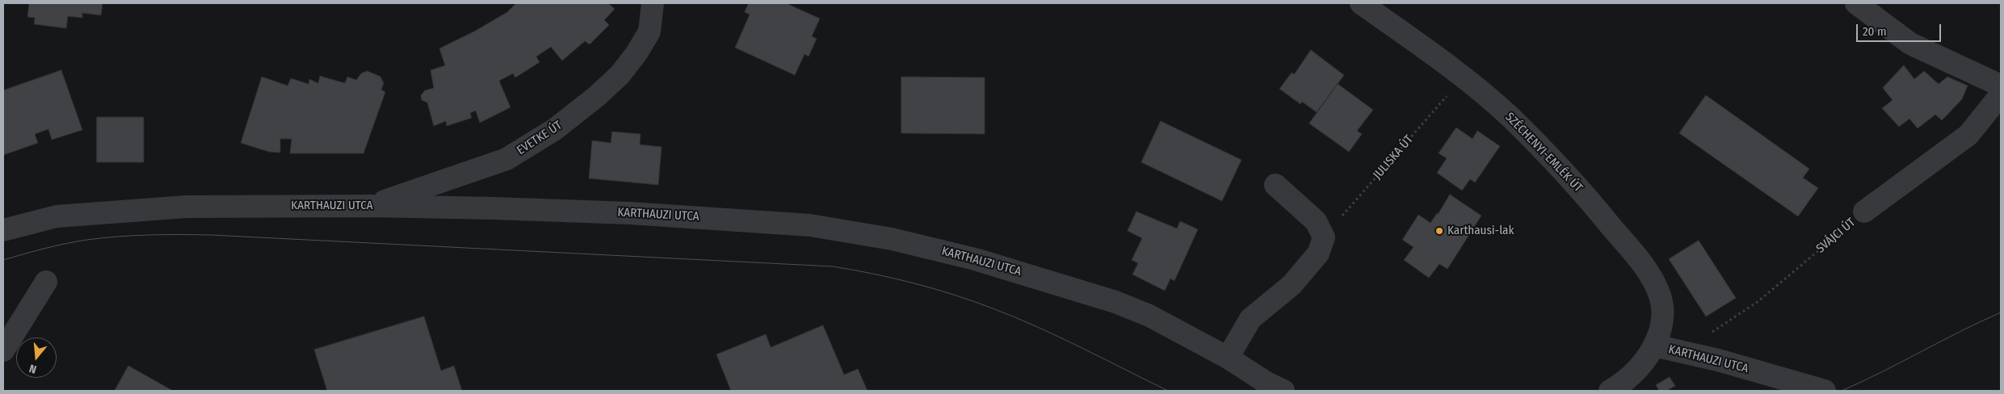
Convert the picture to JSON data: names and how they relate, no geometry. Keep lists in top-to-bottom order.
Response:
{
  "streets": {
    "street": [
      "EVETKE ÚT",
      "SZÉCHENYI-EMLÉK ÚT",
      "KARTHAUZI UTCA",
      "SVÁJCI ÚT"
    ],
    "path": ["JULISKA ÚT"]
  },
  "crossings": [
    ["EVETKE ÚT", "KARTHAUZI UTCA"],
    ["SZÉCHENYI-EMLÉK ÚT", "JULISKA ÚT"],
    ["SZÉCHENYI-EMLÉK ÚT", "KARTHAUZI UTCA"]
  ],
  "places": ["Karthausi-lak"],
  "scale_bar": "20 m",
  "north": "bottom"
}
